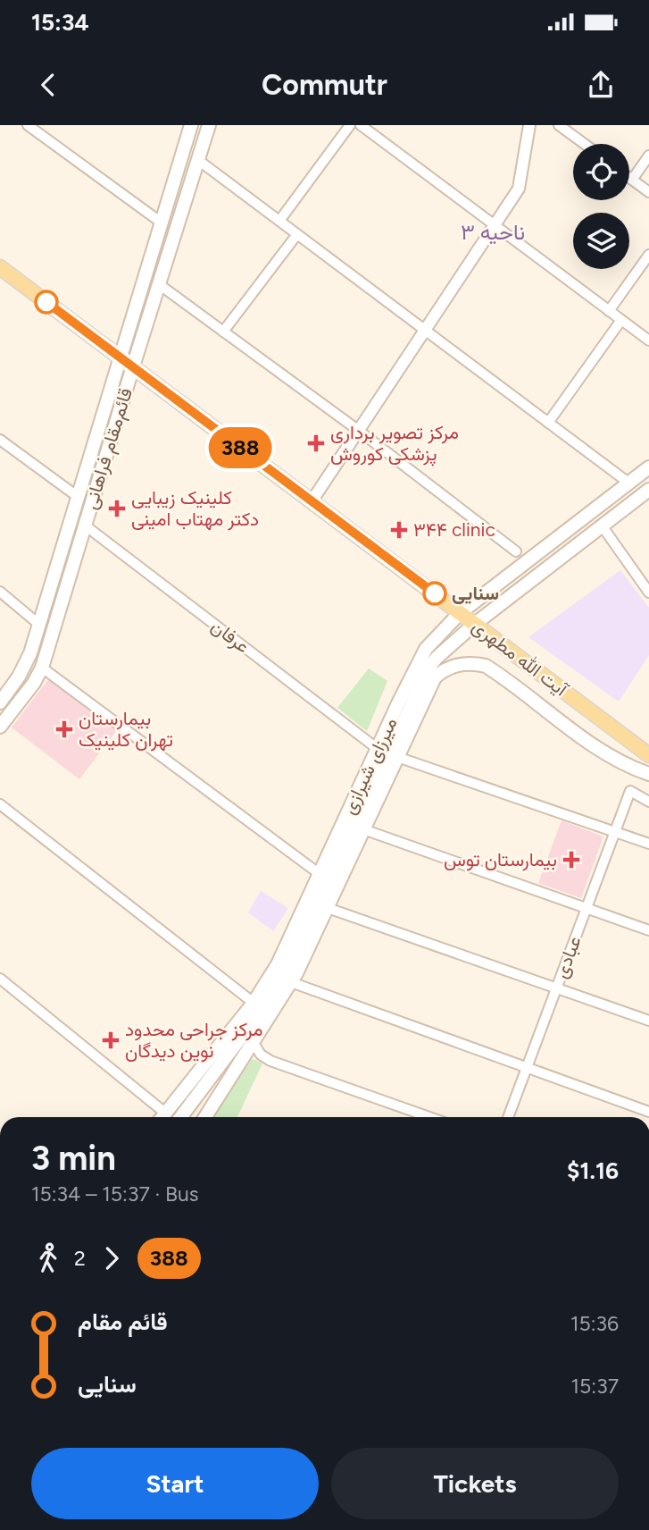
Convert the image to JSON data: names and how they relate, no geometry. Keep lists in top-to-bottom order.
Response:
{
  "streets": {
    "main road": ["قائم‌مقام فراهانی", "آیت الله مطهری", "میرزای شیرازی"],
    "street": ["عرفان", "عبادی"]
  },
  "crossings": [
    ["قائم‌مقام فراهانی", "عرفان"],
    ["قائم‌مقام فراهانی", "آیت الله مطهری"],
    ["عرفان", "میرزای شیرازی"],
    ["آیت الله مطهری", "میرزای شیرازی"]
  ],
  "districts": ["ناحیه ۳"],
  "places": {
    "health": [
      "مرکز تصویر برداری پزشکی کوروش",
      "کلینیک زیبایی دکتر مهتاب امینی",
      "۳۴۴ clinic",
      "بیمارستان تهران کلینیک",
      "بیمارستان توس",
      "مرکز جراحی محدود نوین دیدگان"
    ],
    "other": ["سنایی"]
  },
  "lines": ["bus line 388"],
  "page": {
    "status": "15:34",
    "header": "Commutr",
    "on_map": "388",
    "heading": ["3 min", "15:34 – 15:37 · Bus", "$1.16"],
    "legs": ["2", "388"],
    "list": [
      {
        "name": "قائم مقام",
        "value": "15:36"
      },
      {
        "name": "سنایی",
        "value": "15:37"
      }
    ],
    "buttons": ["Start", "Tickets"]
  }
}
